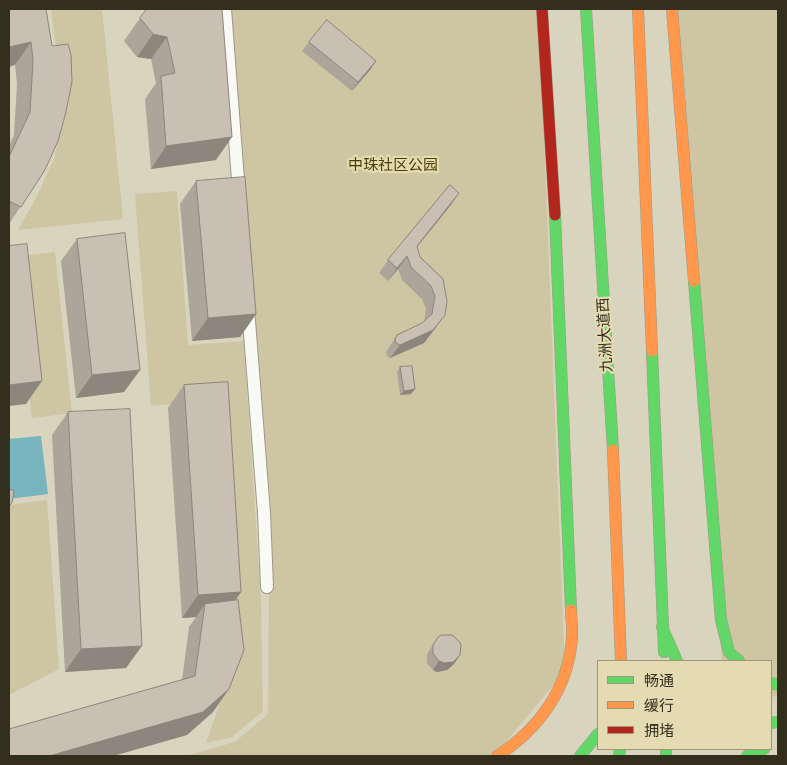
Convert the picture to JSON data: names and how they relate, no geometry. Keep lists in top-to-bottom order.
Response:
{
  "streets": {
    "main road": ["九洲大道西"]
  },
  "parks": ["中珠社区公园"],
  "legend": ["畅通", "缓行", "拥堵"]
}
